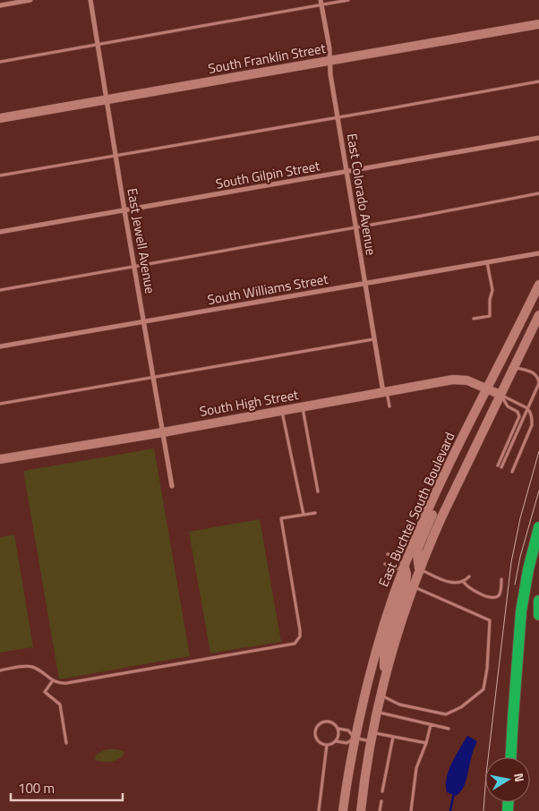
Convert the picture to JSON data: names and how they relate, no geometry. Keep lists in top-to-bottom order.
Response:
{
  "streets": {
    "street": [
      "South Franklin Street",
      "South Gilpin Street",
      "East Colorado Avenue",
      "East Jewell Avenue",
      "South Williams Street",
      "South High Street",
      "East Buchtel South Boulevard"
    ]
  },
  "crossings": [
    ["South Franklin Street", "East Colorado Avenue"],
    ["South Franklin Street", "East Jewell Avenue"],
    ["South Gilpin Street", "East Colorado Avenue"],
    ["South Gilpin Street", "East Jewell Avenue"],
    ["East Colorado Avenue", "South Williams Street"],
    ["East Colorado Avenue", "South High Street"],
    ["East Jewell Avenue", "South Williams Street"],
    ["East Jewell Avenue", "South High Street"],
    ["South High Street", "East Buchtel South Boulevard"]
  ],
  "scale_bar": "100 m",
  "north": "right"
}
